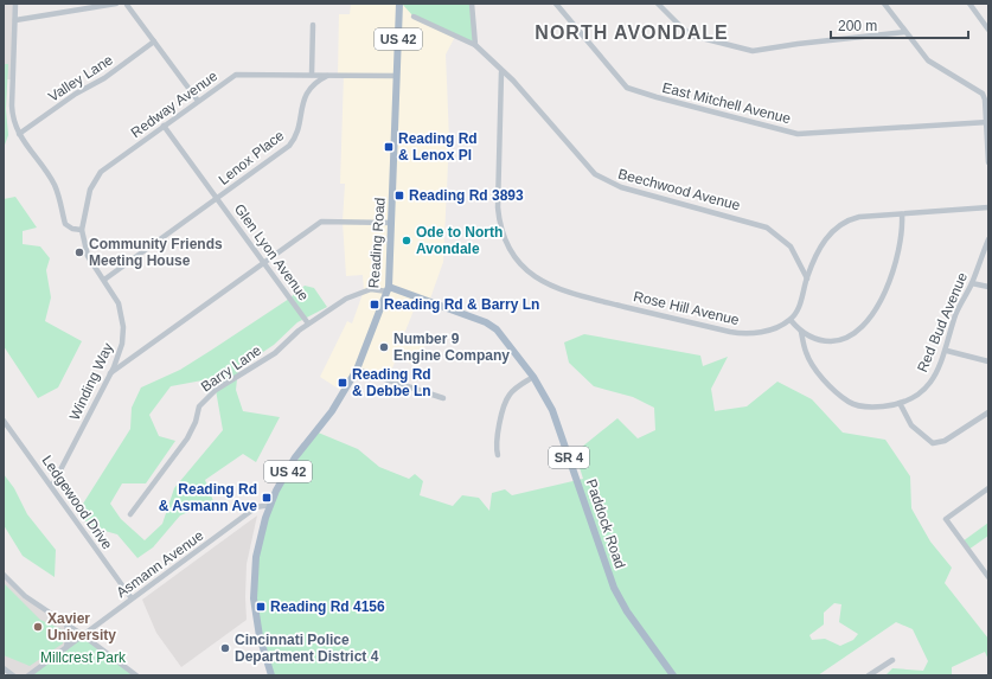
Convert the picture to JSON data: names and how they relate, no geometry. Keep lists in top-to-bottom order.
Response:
{
  "streets": {
    "main road": [
      "US 42",
      "Reading Road",
      "SR 4",
      "Paddock Road"
    ],
    "street": [
      "Valley Lane",
      "East Mitchell Avenue",
      "Redway Avenue",
      "Lenox Place",
      "Beechwood Avenue",
      "Glen Lyon Avenue",
      "Rose Hill Avenue",
      "Red Bud Avenue",
      "Barry Lane",
      "Winding Way",
      "Ledgewood Drive",
      "Asmann Avenue"
    ]
  },
  "crossings": [
    ["Redway Avenue", "Lenox Place"],
    ["Redway Avenue", "Glen Lyon Avenue"],
    ["Redway Avenue", "Winding Way"],
    ["Lenox Place", "Glen Lyon Avenue"],
    ["Lenox Place", "Winding Way"],
    ["Beechwood Avenue", "Rose Hill Avenue"],
    ["Reading Road", "Barry Lane"],
    ["Reading Road", "Paddock Road"],
    ["Reading Road", "Asmann Avenue"],
    ["Glen Lyon Avenue", "Barry Lane"],
    ["Barry Lane", "Paddock Road"],
    ["Winding Way", "Ledgewood Drive"],
    ["Ledgewood Drive", "Asmann Avenue"]
  ],
  "districts": ["NORTH AVONDALE"],
  "parks": ["Millcrest Park"],
  "places": {
    "transit": [
      "Reading Rd & Lenox Pl",
      "Reading Rd 3893",
      "Reading Rd & Barry Ln",
      "Reading Rd & Debbe Ln",
      "Reading Rd & Asmann Ave",
      "Reading Rd 4156"
    ],
    "other": [
      "Ode to North Avondale",
      "Community Friends Meeting House",
      "Number 9 Engine Company",
      "Xavier University",
      "Cincinnati Police Department District 4"
    ]
  },
  "scale_bar": "200 m"
}
